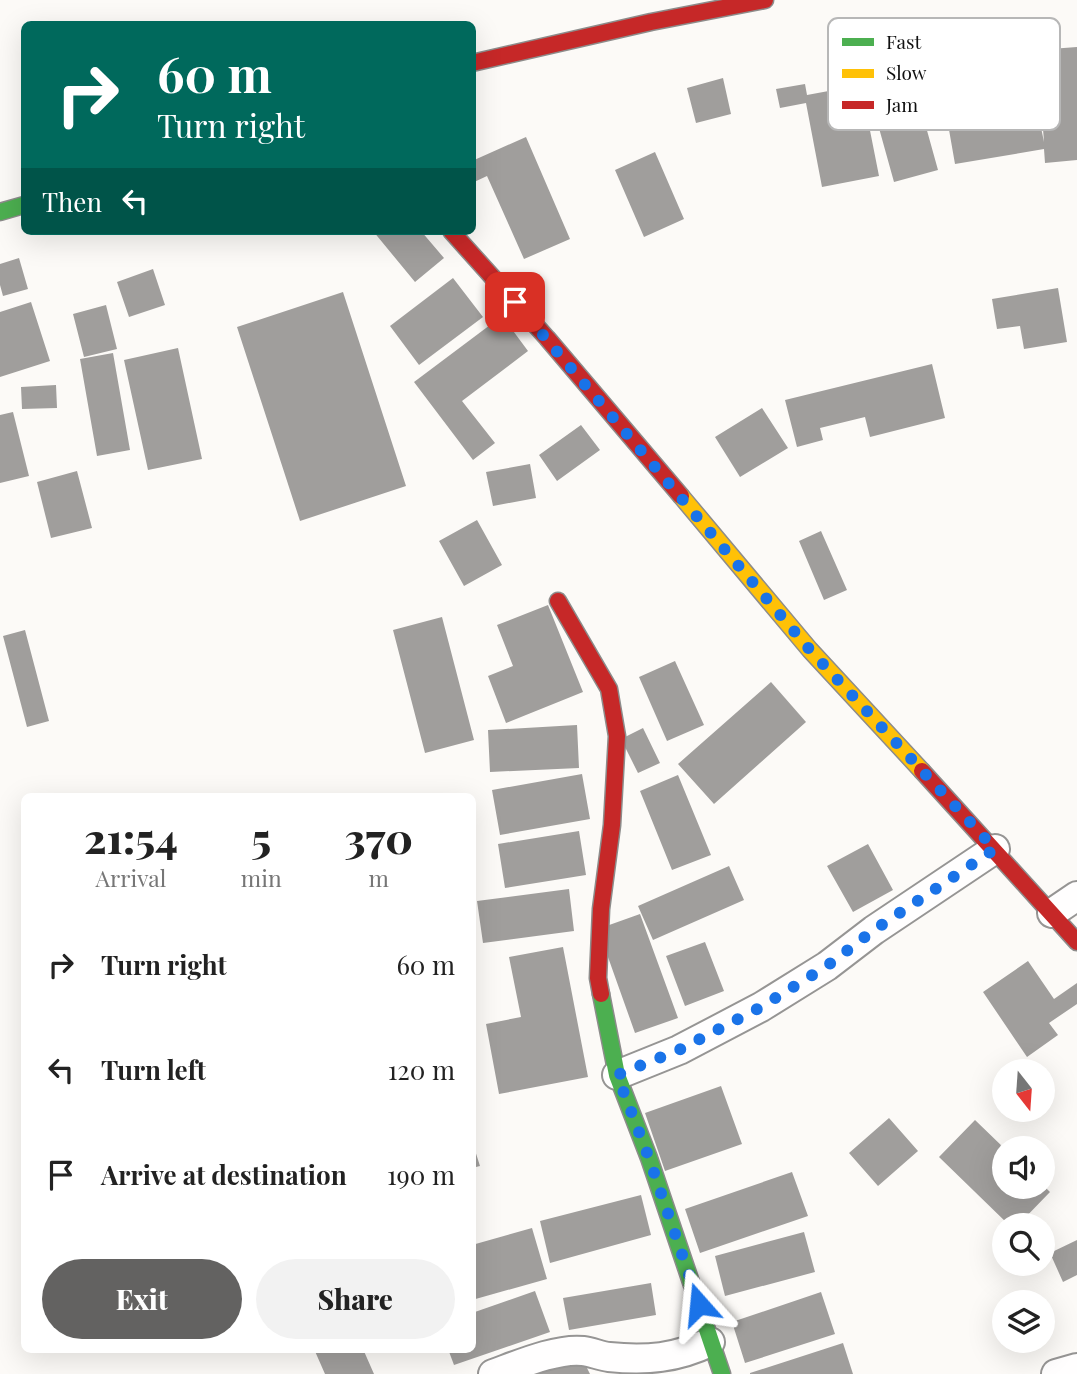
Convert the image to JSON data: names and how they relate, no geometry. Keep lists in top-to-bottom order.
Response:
{
  "legend": ["Fast", "Slow", "Jam"],
  "north": "bottom",
  "page": {
    "turn": ["60 m", "Turn right"],
    "then": "Then",
    "eta": [
      "21:54",
      "Arrival",
      "5",
      "min",
      "370",
      "m"
    ],
    "list": [
      {
        "name": "Turn right",
        "value": "60 m"
      },
      {
        "name": "Turn left",
        "value": "120 m"
      },
      {
        "name": "Arrive at destination",
        "value": "190 m"
      }
    ],
    "buttons": ["Exit", "Share"]
  }
}
